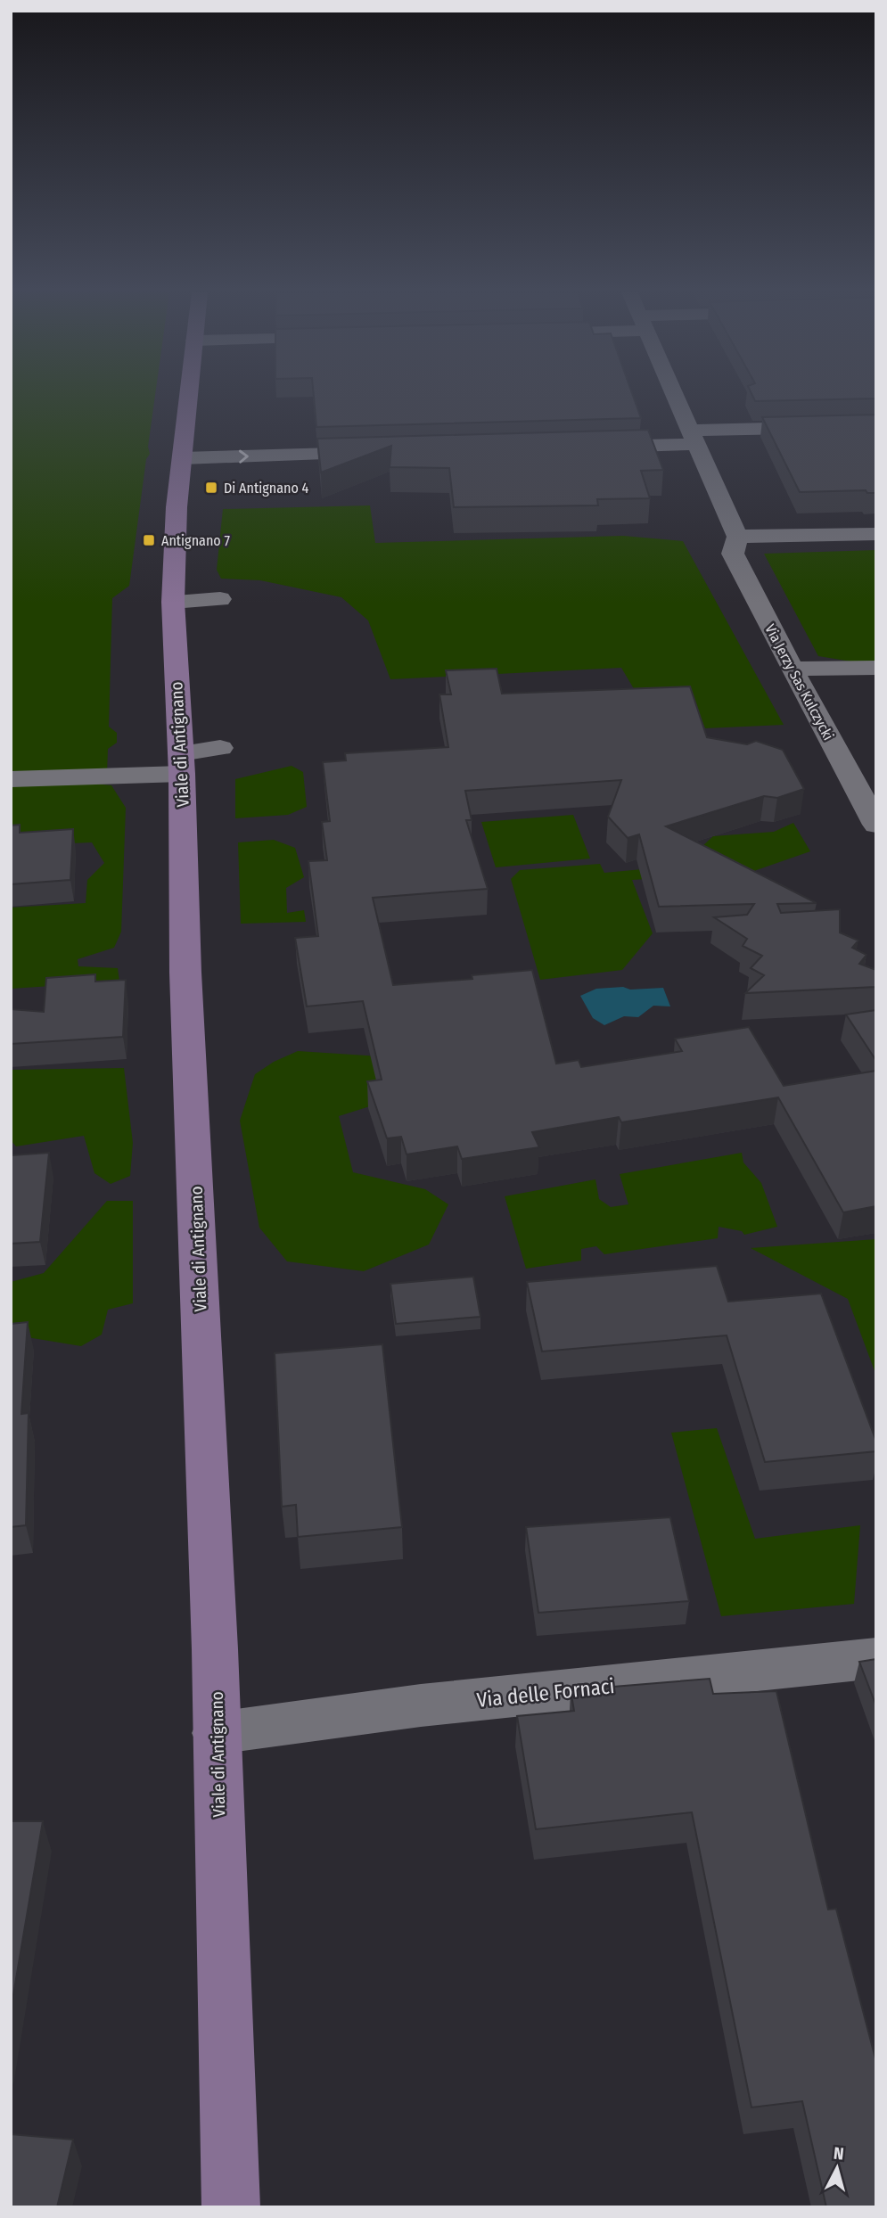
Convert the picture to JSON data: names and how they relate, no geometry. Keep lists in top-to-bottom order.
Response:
{
  "streets": {
    "main road": ["Viale di Antignano"],
    "street": ["Via Jerzy Sas Kulczycki", "Via delle Fornaci"]
  },
  "crossings": [
    ["Viale di Antignano", "Via delle Fornaci"]
  ],
  "places": {
    "transit": ["Di Antignano 4", "Antignano 7"]
  },
  "north": "top"
}
